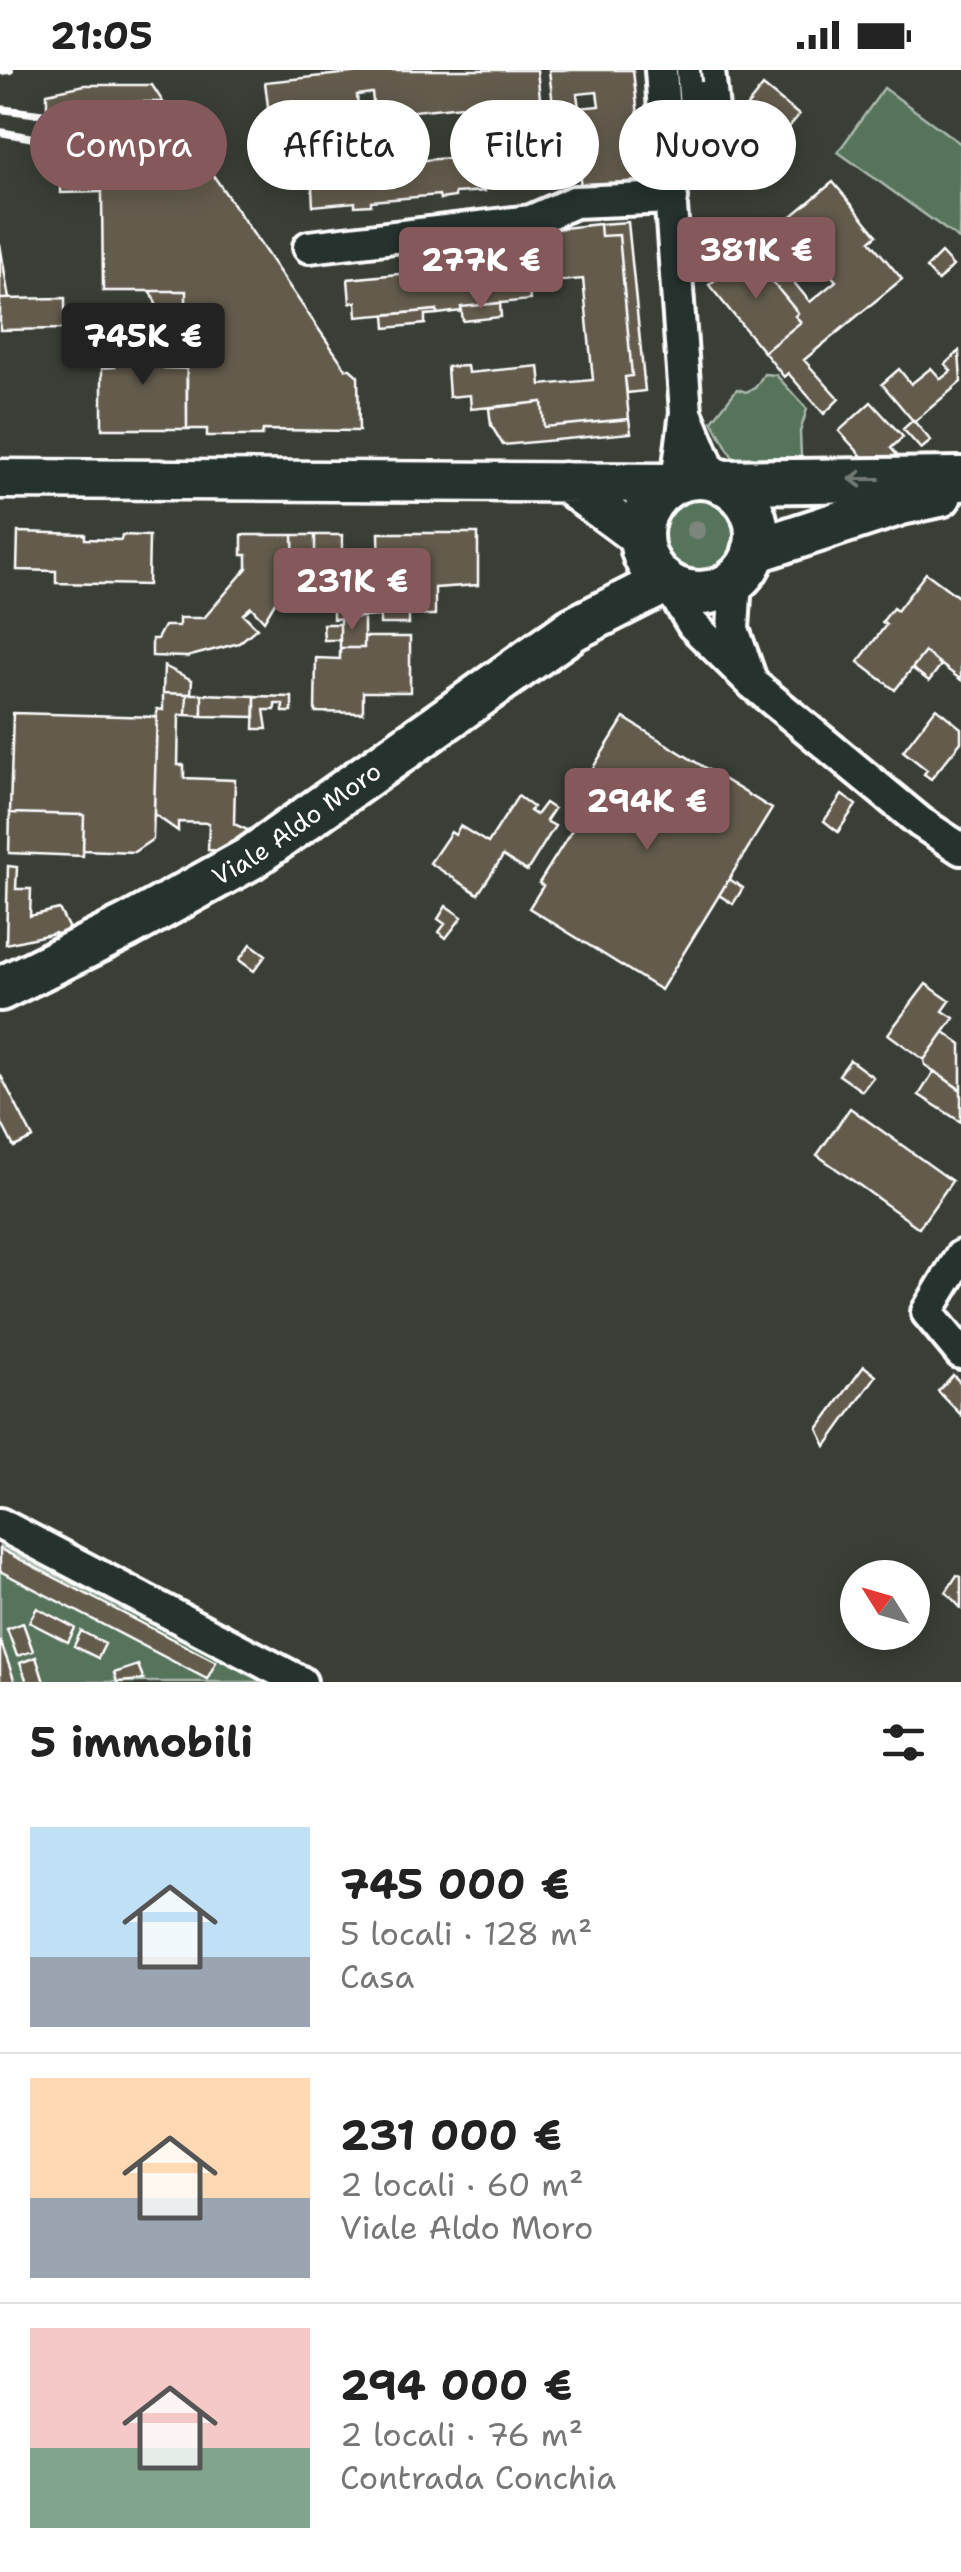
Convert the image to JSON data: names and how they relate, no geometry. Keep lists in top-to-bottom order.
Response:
{
  "streets": {
    "main road": ["Viale Aldo Moro"]
  },
  "north": "top left",
  "page": {
    "status": "21:05",
    "chip": [
      "Compra",
      "Affitta",
      "Filtri",
      "Nuovo"
    ],
    "price": [
      "381K €",
      "277K €",
      "745K €",
      "231K €",
      "294K €"
    ],
    "heading": "5 immobili",
    "list": [
      {
        "name": "745 000 €",
        "note": "5 locali · 128 m² · Casa"
      },
      {
        "name": "231 000 €",
        "note": "2 locali · 60 m² · Viale Aldo Moro"
      },
      {
        "name": "294 000 €",
        "note": "2 locali · 76 m² · Contrada Conchia"
      }
    ]
  }
}
